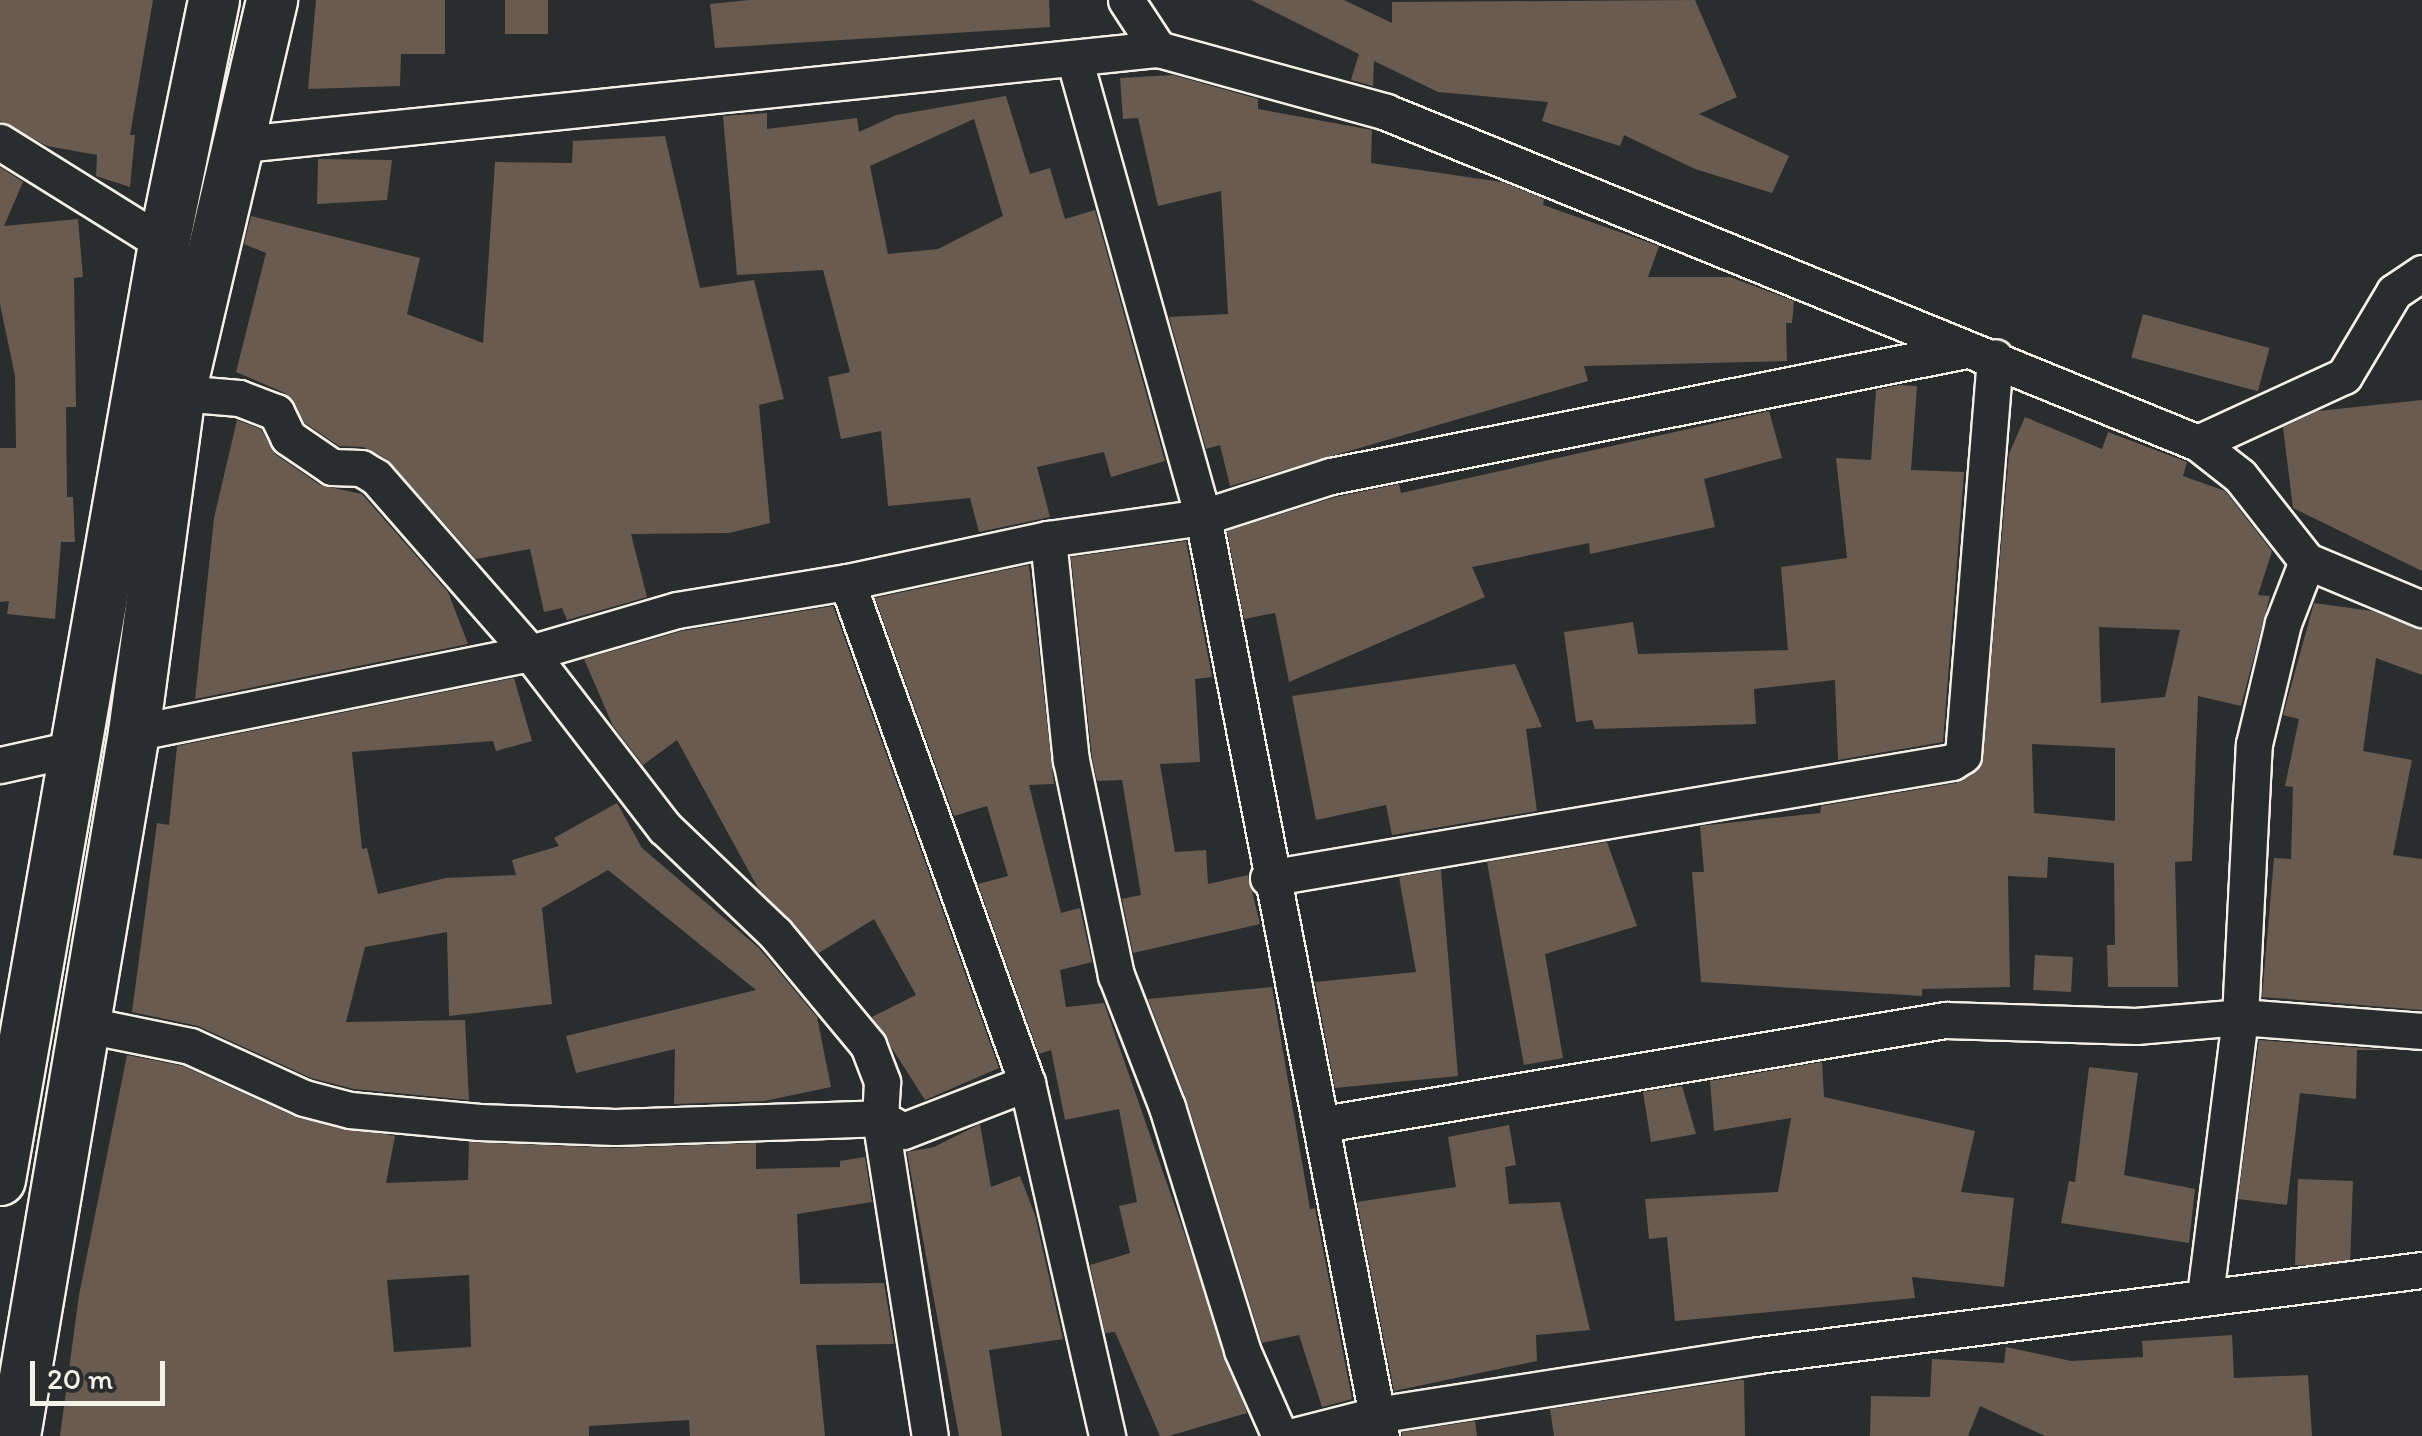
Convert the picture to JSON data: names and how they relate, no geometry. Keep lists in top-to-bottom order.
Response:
{
  "scale_bar": "20 m"
}
